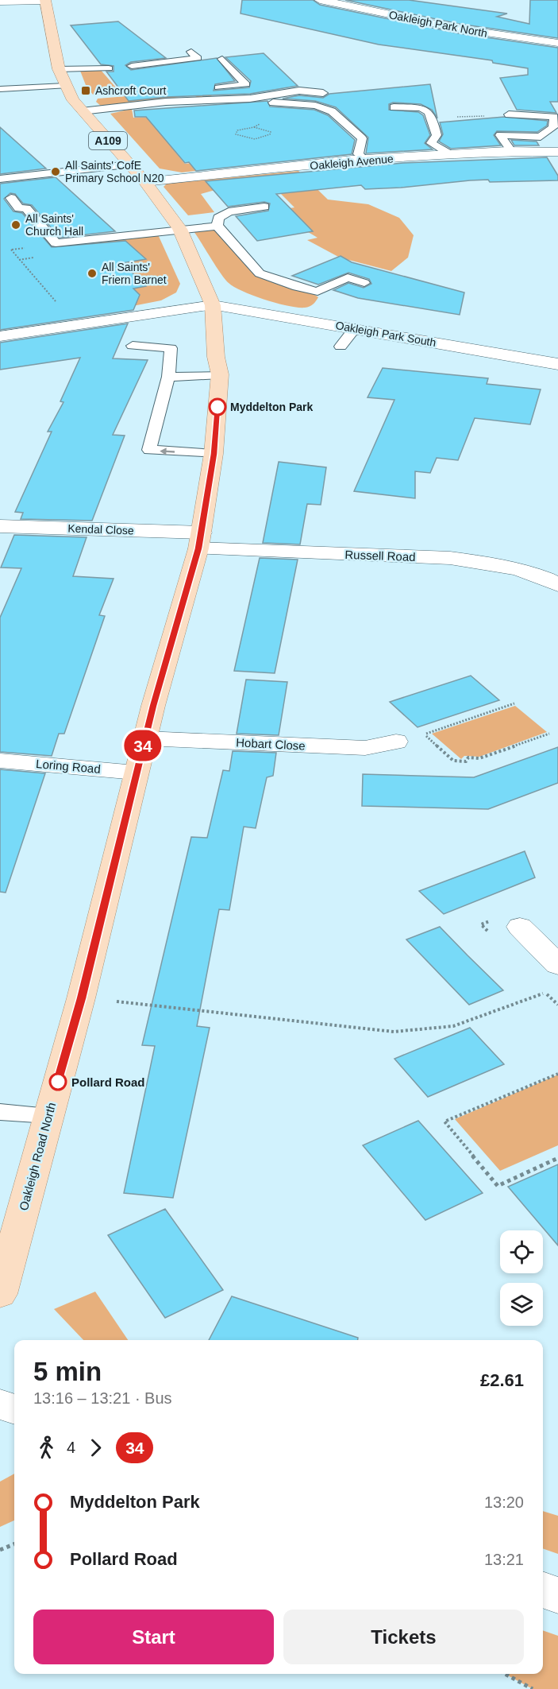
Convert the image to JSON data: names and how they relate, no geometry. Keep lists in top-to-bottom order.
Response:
{
  "streets": {
    "main road": ["A109", "Oakleigh Road North"],
    "street": [
      "Oakleigh Park North",
      "Oakleigh Avenue",
      "Oakleigh Park South",
      "Kendal Close",
      "Russell Road",
      "Hobart Close",
      "Loring Road"
    ]
  },
  "crossings": [
    ["Oakleigh Avenue", "Oakleigh Road North"],
    ["Oakleigh Park South", "Oakleigh Road North"],
    ["Kendal Close", "Russell Road"],
    ["Kendal Close", "Oakleigh Road North"],
    ["Russell Road", "Oakleigh Road North"],
    ["Hobart Close", "Oakleigh Road North"],
    ["Loring Road", "Oakleigh Road North"]
  ],
  "places": {
    "transit": ["Ashcroft Court"],
    "other": [
      "All Saints' CofE Primary School N20",
      "All Saints' Church Hall",
      "All Saints' Friern Barnet",
      "Myddelton Park",
      "Pollard Road"
    ]
  },
  "lines": ["bus line 34"],
  "page": {
    "on_map": "34",
    "heading": ["5 min", "13:16 – 13:21 · Bus", "£2.61"],
    "legs": ["4", "34"],
    "list": [
      {
        "name": "Myddelton Park",
        "value": "13:20"
      },
      {
        "name": "Pollard Road",
        "value": "13:21"
      }
    ],
    "buttons": ["Start", "Tickets"]
  }
}
